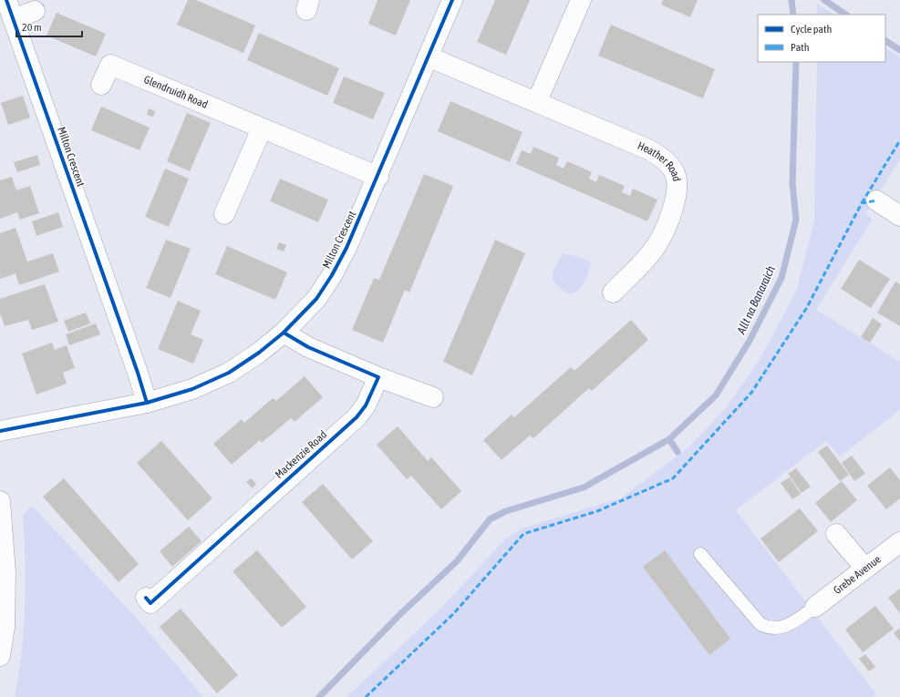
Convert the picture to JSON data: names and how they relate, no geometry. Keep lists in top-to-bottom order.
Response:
{
  "streets": {
    "street": [
      "Glendruidh Road",
      "Milton Crescent",
      "Heather Road",
      "Mackenzie Road",
      "Grebe Avenue"
    ]
  },
  "crossings": [
    ["Glendruidh Road", "Milton Crescent"],
    ["Milton Crescent", "Heather Road"]
  ],
  "water": ["Allt na Banaraich"],
  "legend": ["Cycle path", "Path"],
  "scale_bar": "20 m"
}
